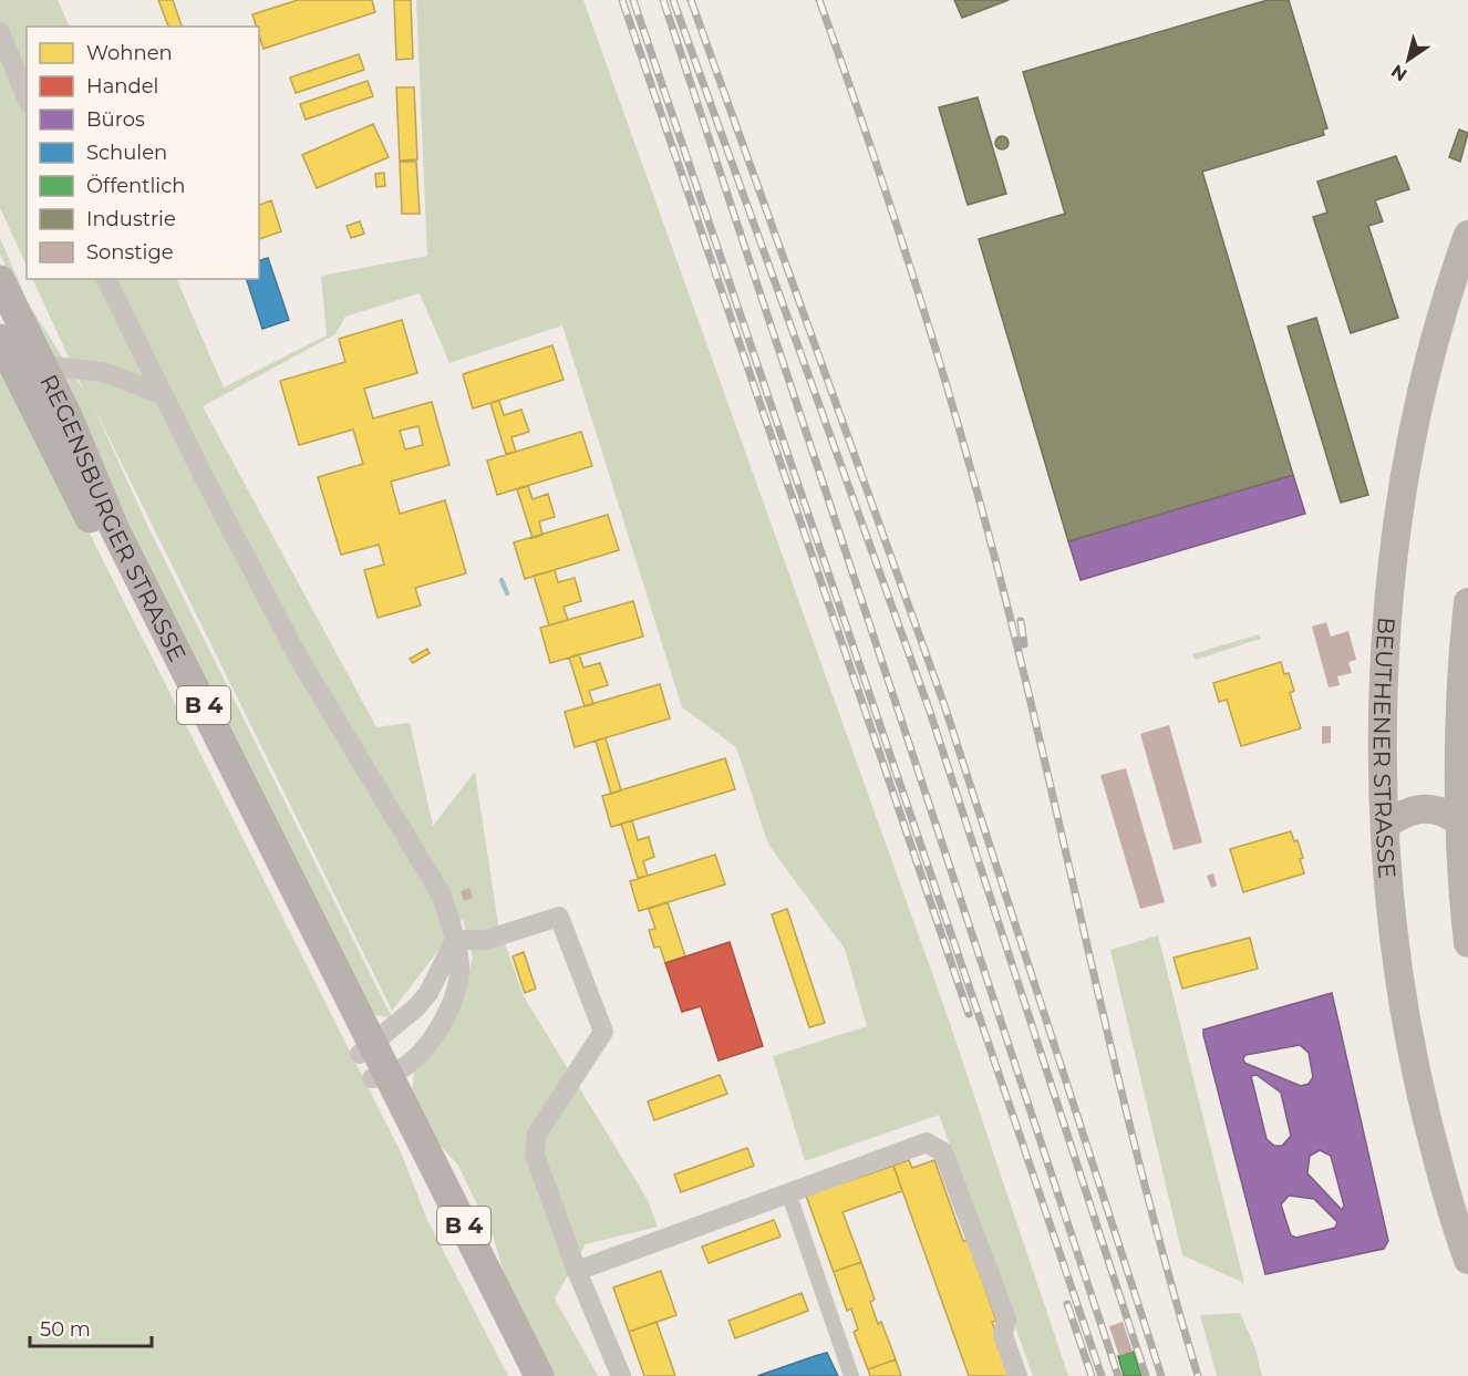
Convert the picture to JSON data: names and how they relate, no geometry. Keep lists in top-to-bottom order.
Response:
{
  "streets": {
    "main road": ["REGENSBURGER STRASSE", "B 4", "BEUTHENER STRASSE"]
  },
  "crossings": [
    ["REGENSBURGER STRASSE", "B 4"]
  ],
  "legend": [
    "Wohnen",
    "Handel",
    "Büros",
    "Schulen",
    "Öffentlich",
    "Industrie",
    "Sonstige"
  ],
  "scale_bar": "50 m",
  "north": "bottom left"
}
